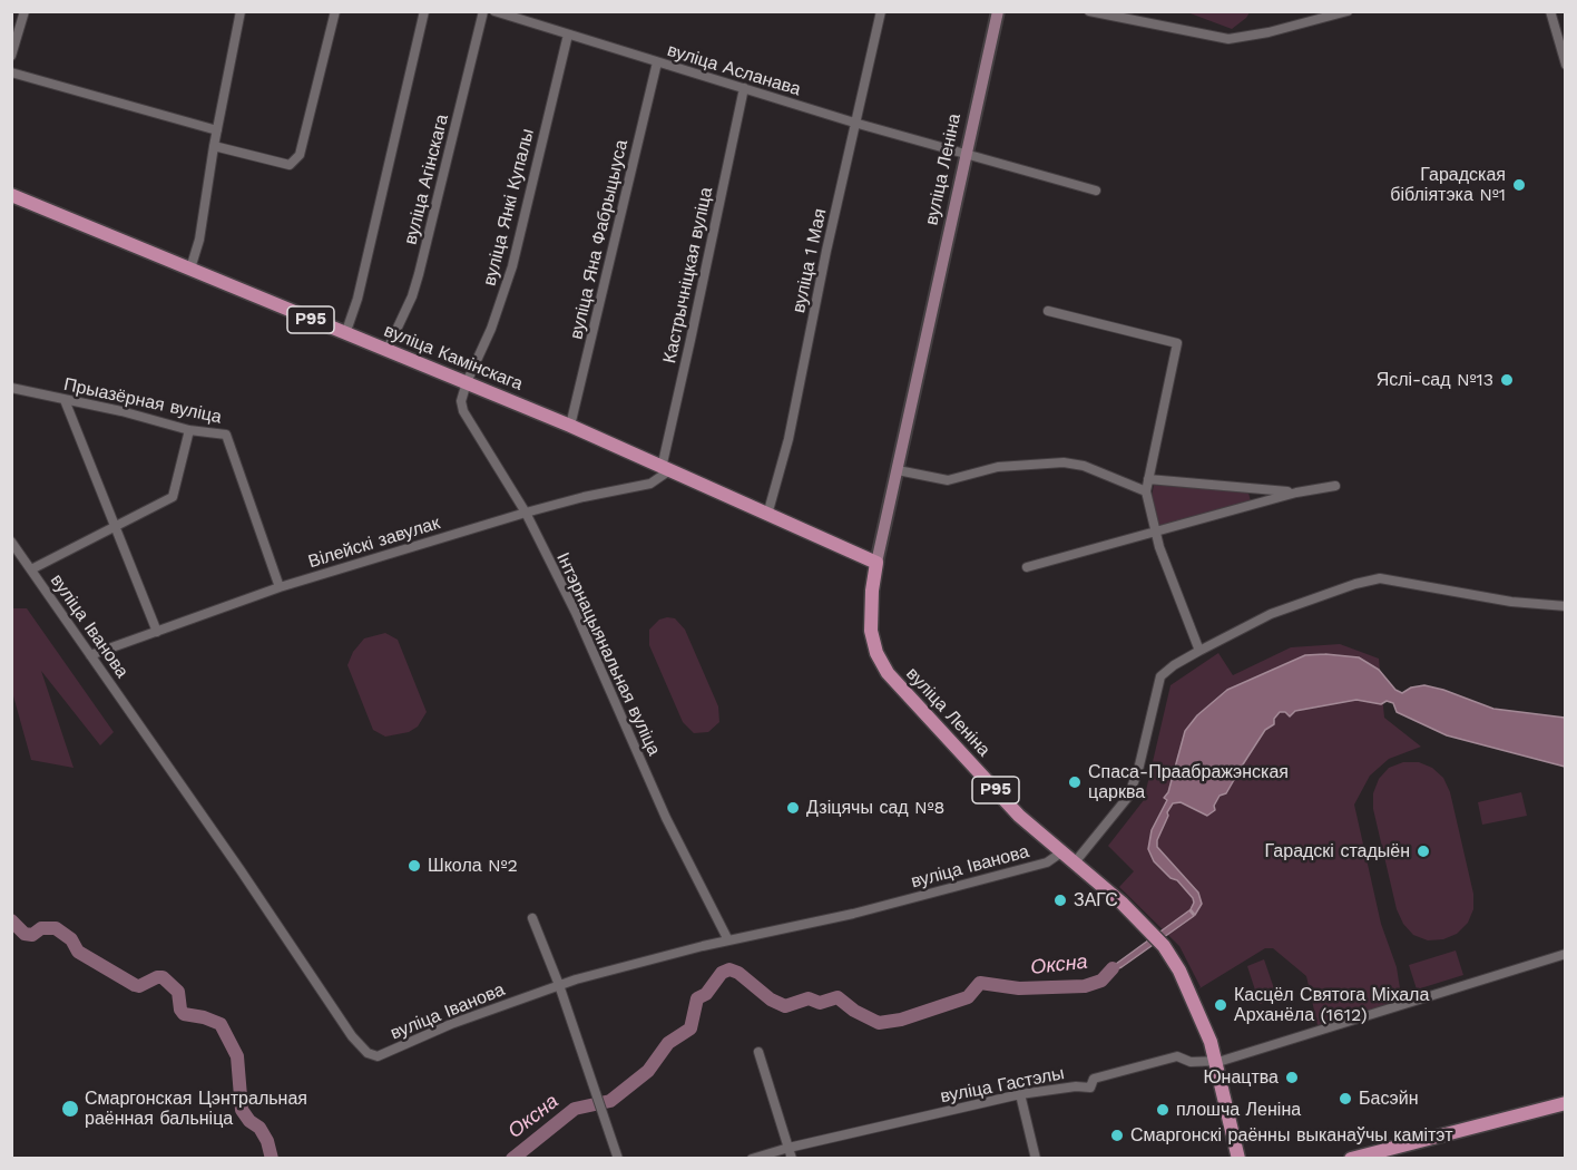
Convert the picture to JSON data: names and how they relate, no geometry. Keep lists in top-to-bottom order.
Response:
{
  "streets": {
    "main road": ["вуліца Леніна", "Р95", "вуліца Камінскага"],
    "street": [
      "вуліца Асланава",
      "вуліца Агінскага",
      "вуліца Янкі Купалы",
      "вуліца Яна Фабрыцыуса",
      "вуліца 1 Мая",
      "Кастрычніцкая вуліца",
      "Прыазёрная вуліца",
      "Вілейскі завулак",
      "вуліца Іванова",
      "Інтэрнацыянальная вуліца",
      "вуліца Гастэлы"
    ]
  },
  "crossings": [
    ["вуліца Асланава", "вуліца Леніна"],
    ["вуліца Асланава", "вуліца Янкі Купалы"],
    ["вуліца Асланава", "вуліца Яна Фабрыцыуса"],
    ["вуліца Асланава", "вуліца 1 Мая"],
    ["вуліца Асланава", "Кастрычніцкая вуліца"],
    ["вуліца Леніна", "вуліца Камінскага"],
    ["вуліца Леніна", "вуліца Іванова"],
    ["вуліца Леніна", "вуліца Гастэлы"],
    ["вуліца Агінскага", "вуліца Камінскага"],
    ["вуліца Янкі Купалы", "вуліца Камінскага"],
    ["вуліца Янкі Купалы", "Інтэрнацыянальная вуліца"],
    ["вуліца Яна Фабрыцыуса", "вуліца Камінскага"],
    ["вуліца 1 Мая", "вуліца Камінскага"],
    ["Кастрычніцкая вуліца", "вуліца Камінскага"],
    ["Кастрычніцкая вуліца", "Вілейскі завулак"],
    ["вуліца Камінскага", "Вілейскі завулак"],
    ["вуліца Камінскага", "Інтэрнацыянальная вуліца"],
    ["Прыазёрная вуліца", "Вілейскі завулак"],
    ["Вілейскі завулак", "вуліца Іванова"],
    ["Вілейскі завулак", "Інтэрнацыянальная вуліца"],
    ["вуліца Іванова", "Інтэрнацыянальная вуліца"]
  ],
  "water": ["Оксна"],
  "places": [
    "Гарадская бібліятэка №1",
    "Яслі-сад №13",
    "Спаса-Праабражэнская царква",
    "Дзіцячы сад №8",
    "Гарадскі стадыён",
    "Школа №2",
    "ЗАГС",
    "Касцёл Святога Міхала Арханёла (1612)",
    "Юнацтва",
    "Басэйн",
    "Смаргонская Цэнтральная раённая бальніца",
    "плошча Леніна",
    "Смаргонскі раённы выканаўчы камітэт"
  ]
}
